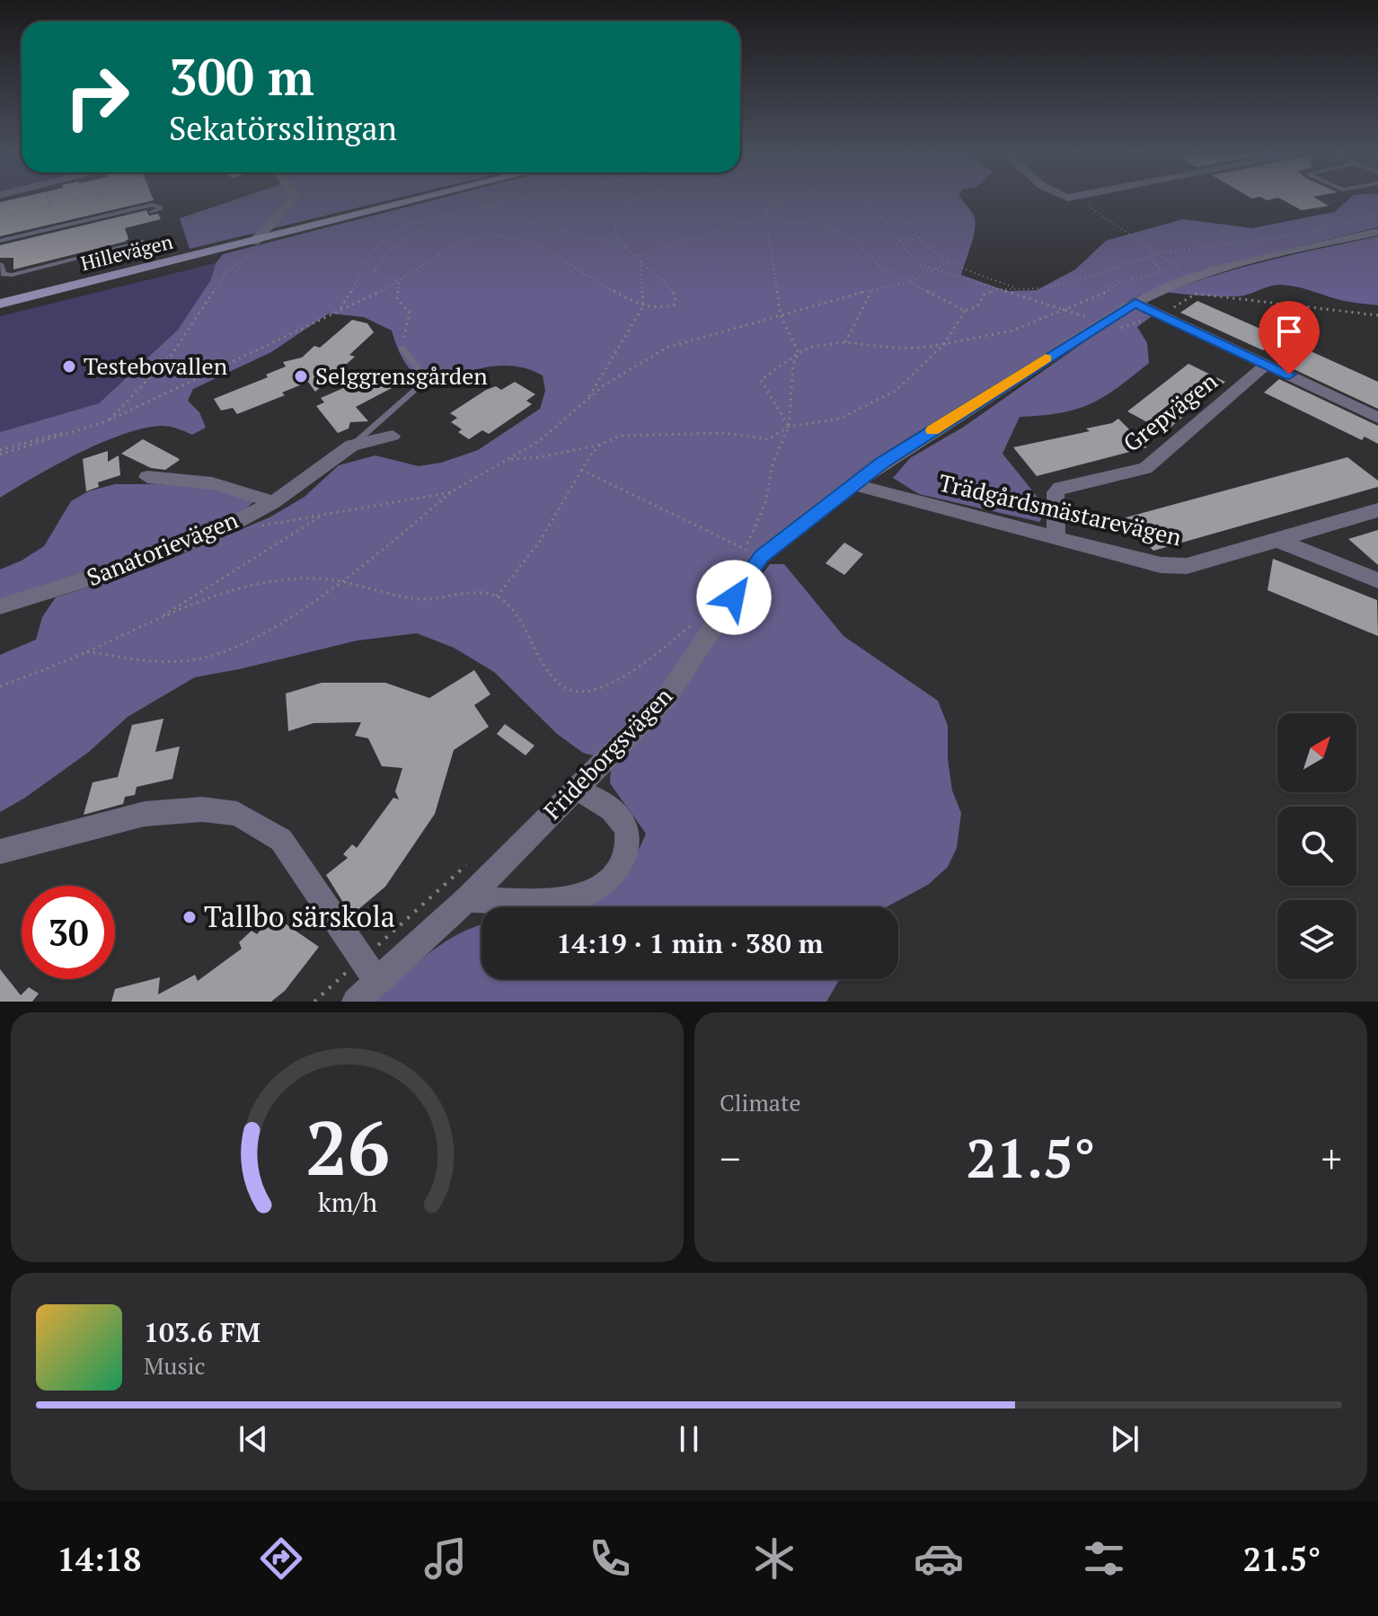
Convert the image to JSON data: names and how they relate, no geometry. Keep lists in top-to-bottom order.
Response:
{
  "streets": {
    "street": [
      "Hillevägen",
      "Grepvägen",
      "Trädgårdsmästarevägen",
      "Sanatorievägen",
      "Frideborgsvägen"
    ]
  },
  "crossings": [
    ["Grepvägen", "Trädgårdsmästarevägen"],
    ["Trädgårdsmästarevägen", "Frideborgsvägen"]
  ],
  "places": ["Testebovallen", "Selggrensgården", "Tallbo särskola"],
  "north": "top right",
  "page": {
    "turn": ["300 m", "Sekatörsslingan"],
    "limit": "30",
    "trip": "14:19 · 1 min · 380 m",
    "tile": "Climate",
    "heat": ["−", "21.5°", "+"],
    "song": ["103.6 FM", "Music"],
    "tabs": ["14:18", "21.5°"],
    "gauge": ["26", "km/h"]
  }
}
